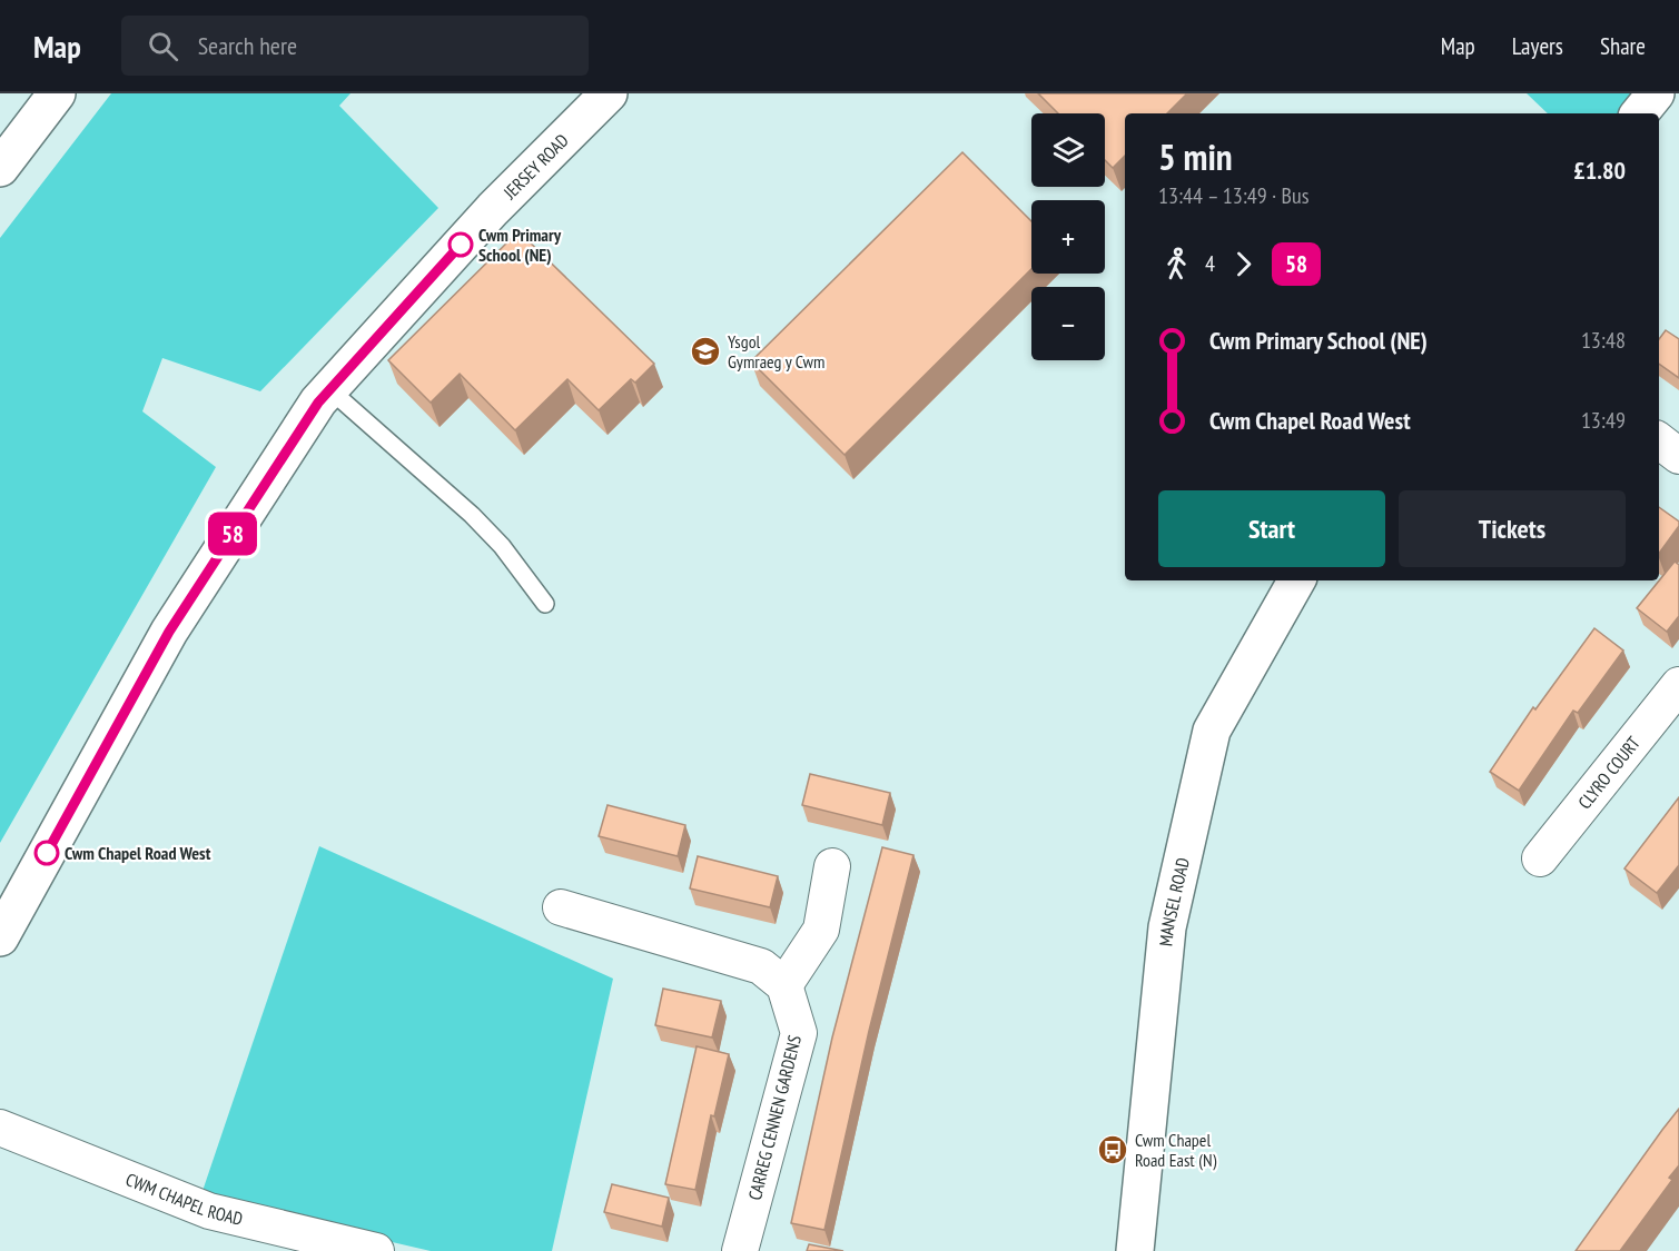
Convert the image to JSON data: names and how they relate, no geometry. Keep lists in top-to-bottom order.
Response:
{
  "streets": {
    "main road": ["JERSEY ROAD", "MANSEL ROAD"],
    "street": ["CLYRO COURT", "CARREG CENNEN GARDENS", "CWM CHAPEL ROAD"]
  },
  "places": {
    "other": ["Cwm Primary School (NE)", "Cwm Chapel Road West"],
    "school or university": ["Ysgol Gymraeg y Cwm"],
    "bus stop": ["Cwm Chapel Road East (N)"]
  },
  "lines": ["bus line 58"],
  "page": {
    "header": "Map",
    "search": "Search here",
    "nav": ["Map", "Layers", "Share"],
    "on_map": "58",
    "map_buttons": ["+", "−"],
    "heading": ["5 min", "13:44 – 13:49 · Bus", "£1.80"],
    "legs": ["4", "58"],
    "list": [
      {
        "name": "Cwm Primary School (NE)",
        "value": "13:48"
      },
      {
        "name": "Cwm Chapel Road West",
        "value": "13:49"
      }
    ],
    "buttons": ["Start", "Tickets"]
  }
}
